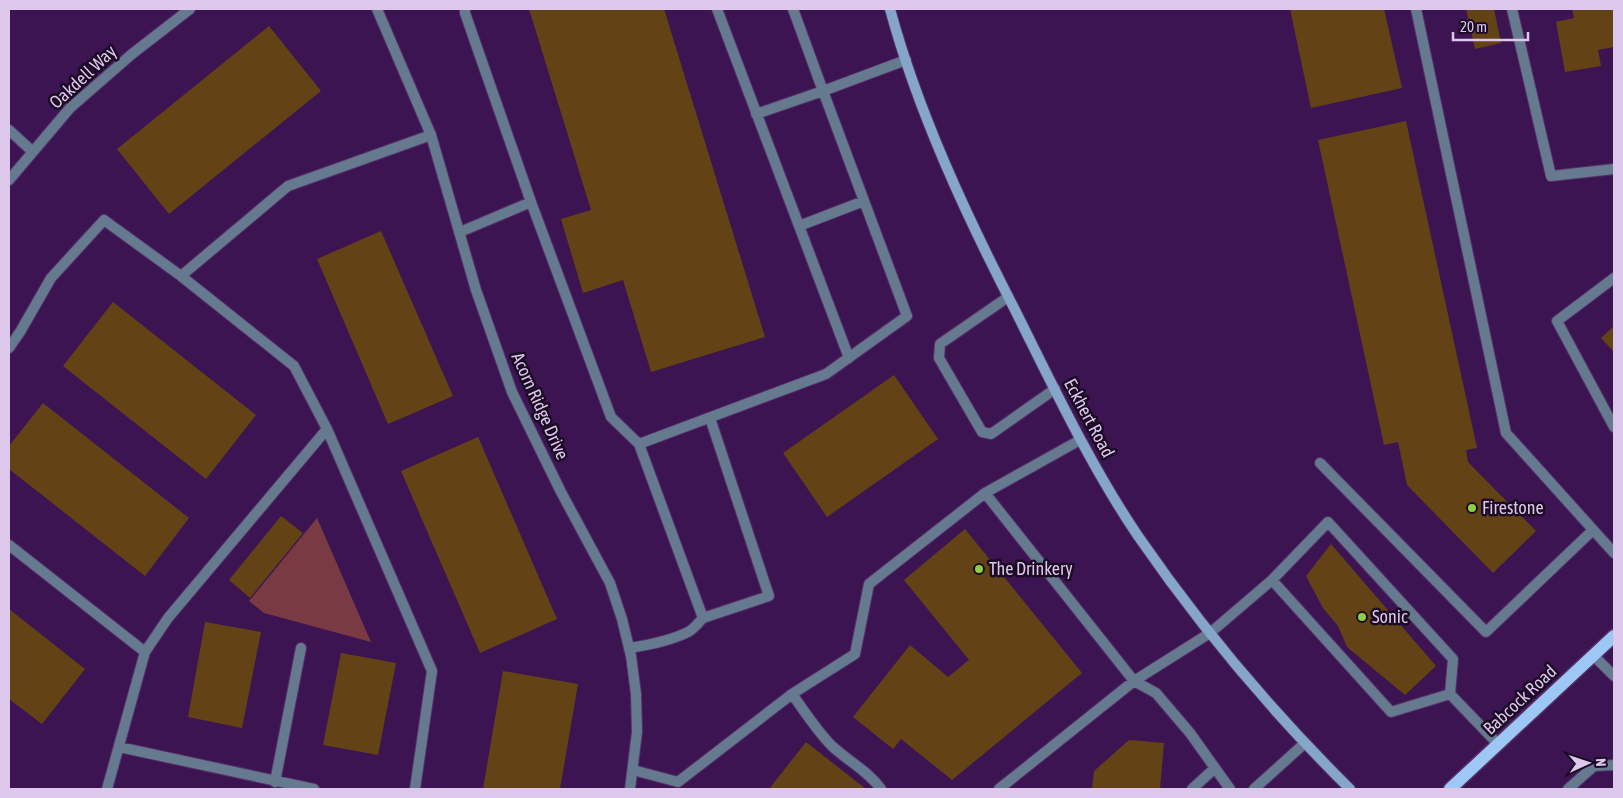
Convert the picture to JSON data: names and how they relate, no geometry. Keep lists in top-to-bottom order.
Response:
{
  "streets": {
    "main road": ["Eckhert Road", "Babcock Road"],
    "street": ["Oakdell Way", "Acorn Ridge Drive"]
  },
  "places": ["Firestone", "The Drinkery", "Sonic"],
  "scale_bar": "20 m",
  "north": "right"
}
